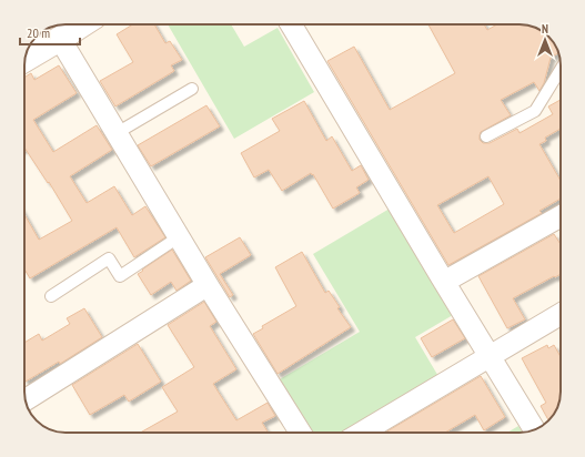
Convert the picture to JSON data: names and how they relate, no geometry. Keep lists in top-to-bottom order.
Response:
{
  "scale_bar": "20 m",
  "north": "top"
}
